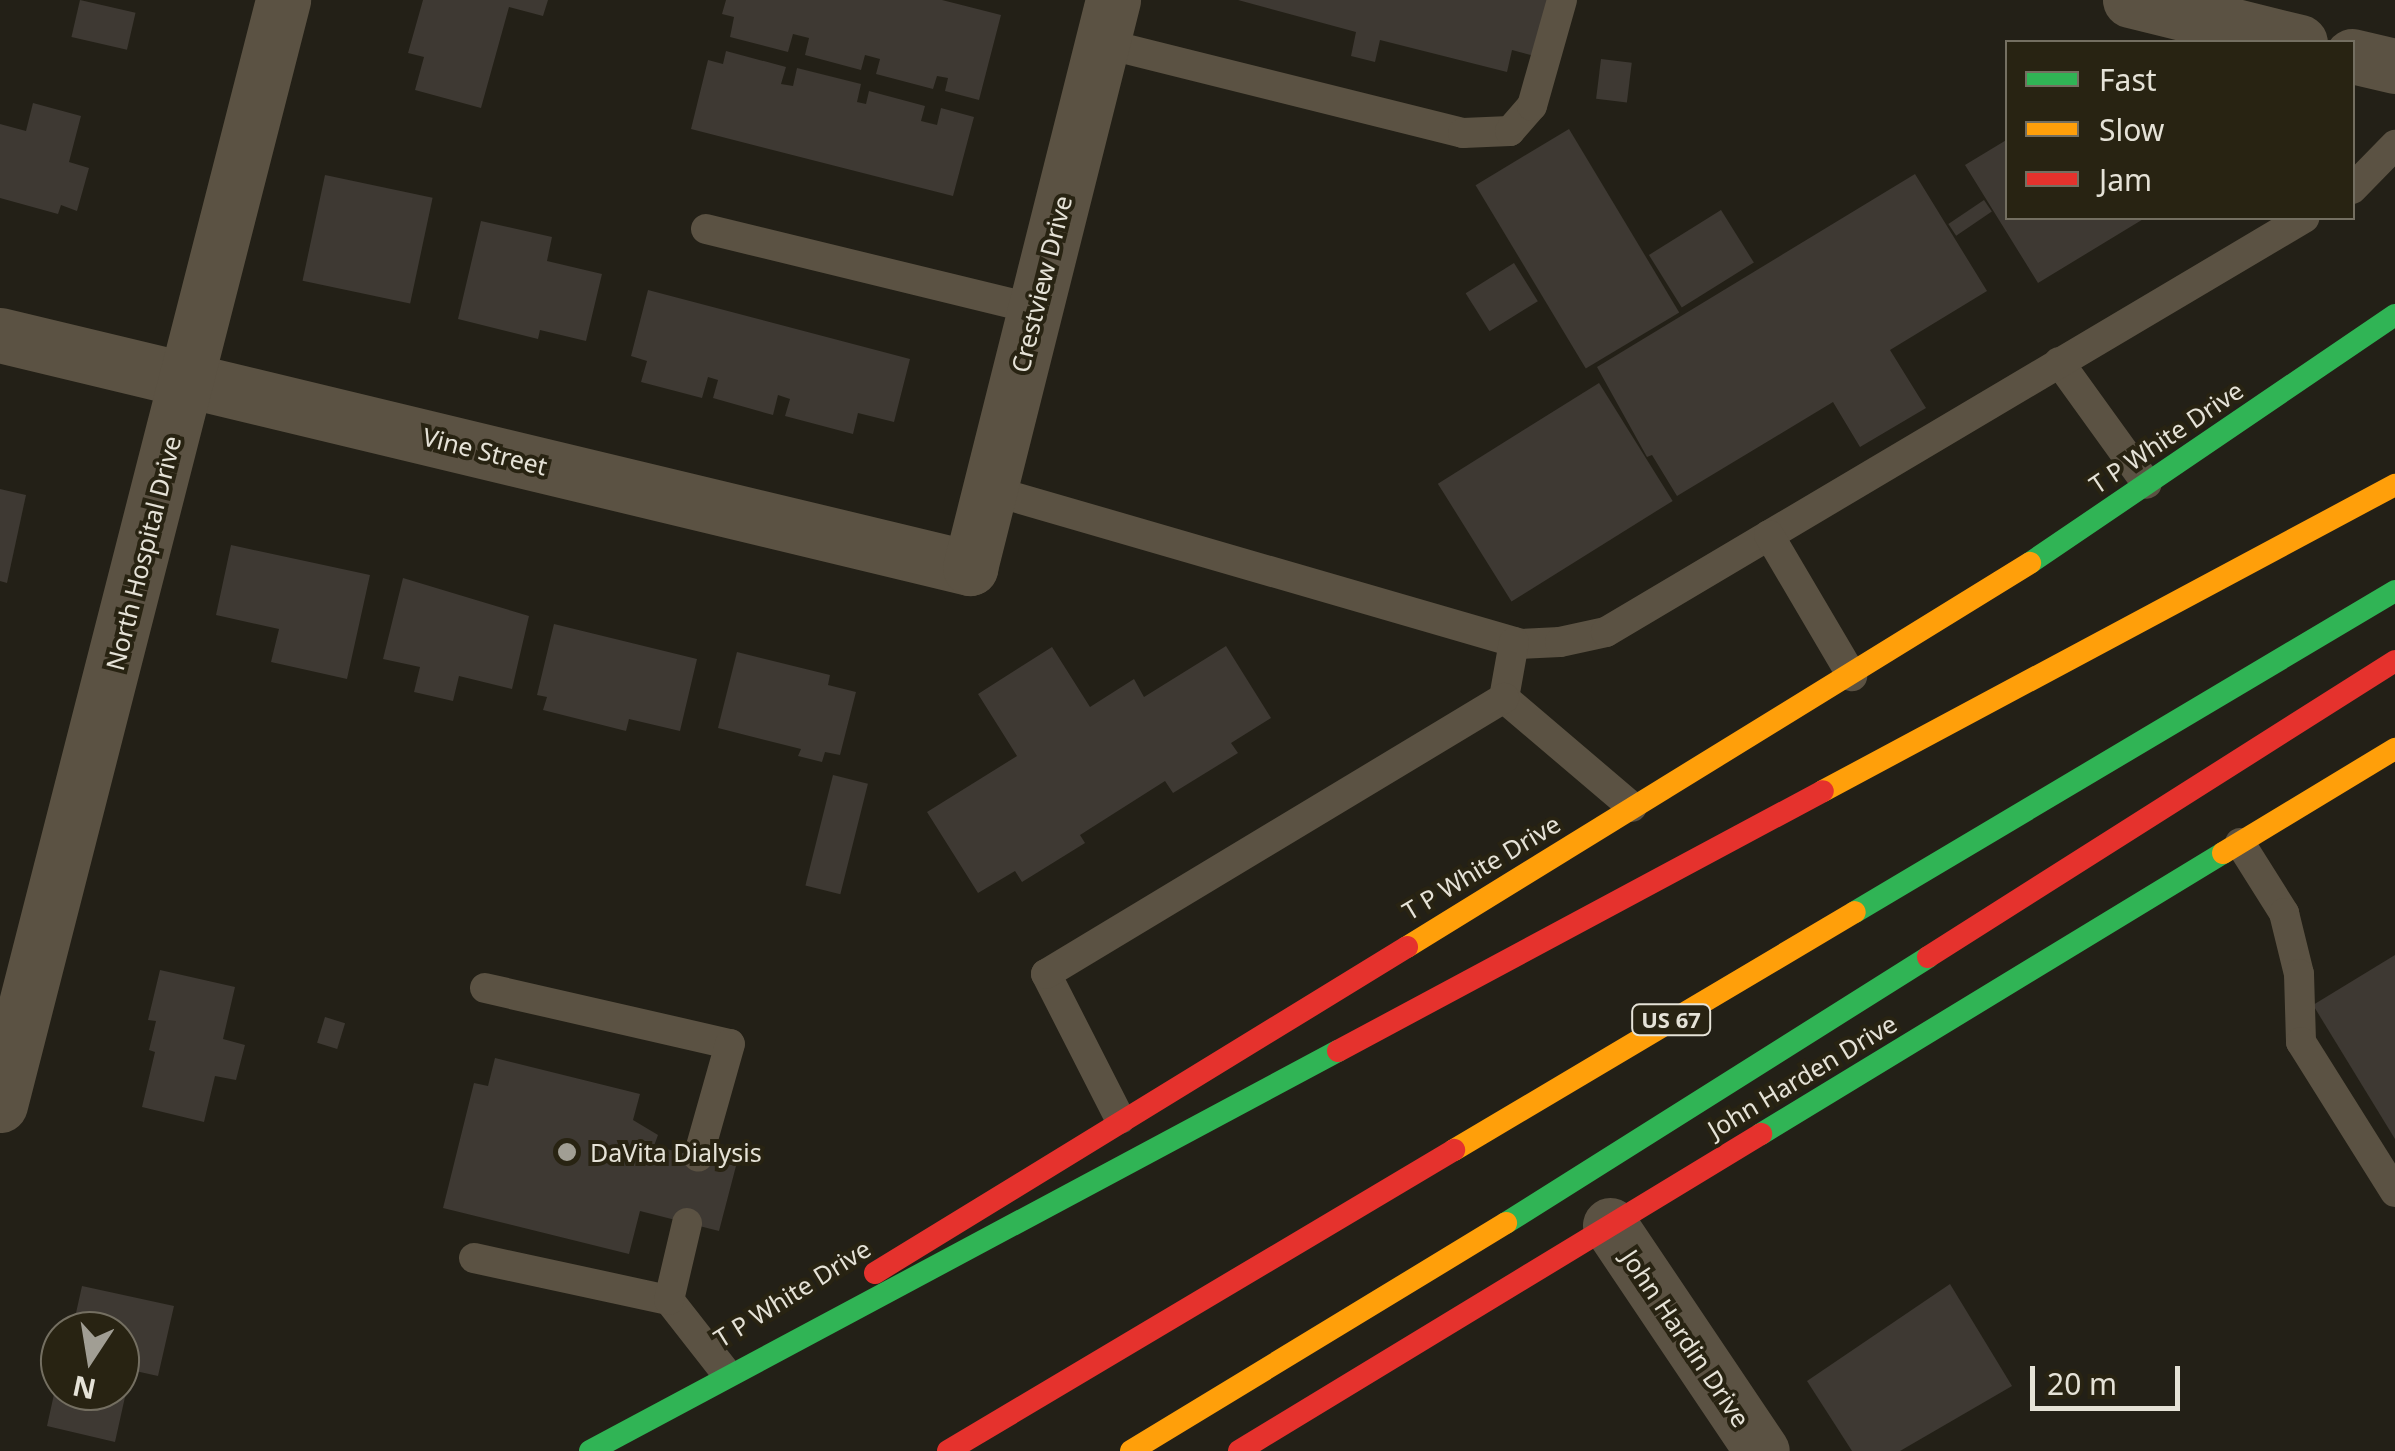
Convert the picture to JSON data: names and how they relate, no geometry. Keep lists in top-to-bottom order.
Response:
{
  "streets": {
    "main road": ["T P White Drive", "US 67", "John Harden Drive"],
    "street": [
      "Crestview Drive",
      "Vine Street",
      "North Hospital Drive",
      "John Hardin Drive"
    ]
  },
  "crossings": [
    ["Crestview Drive", "Vine Street"],
    ["Vine Street", "North Hospital Drive"],
    ["John Harden Drive", "John Hardin Drive"]
  ],
  "places": ["DaVita Dialysis"],
  "legend": ["Fast", "Slow", "Jam"],
  "scale_bar": "20 m",
  "north": "bottom"
}
